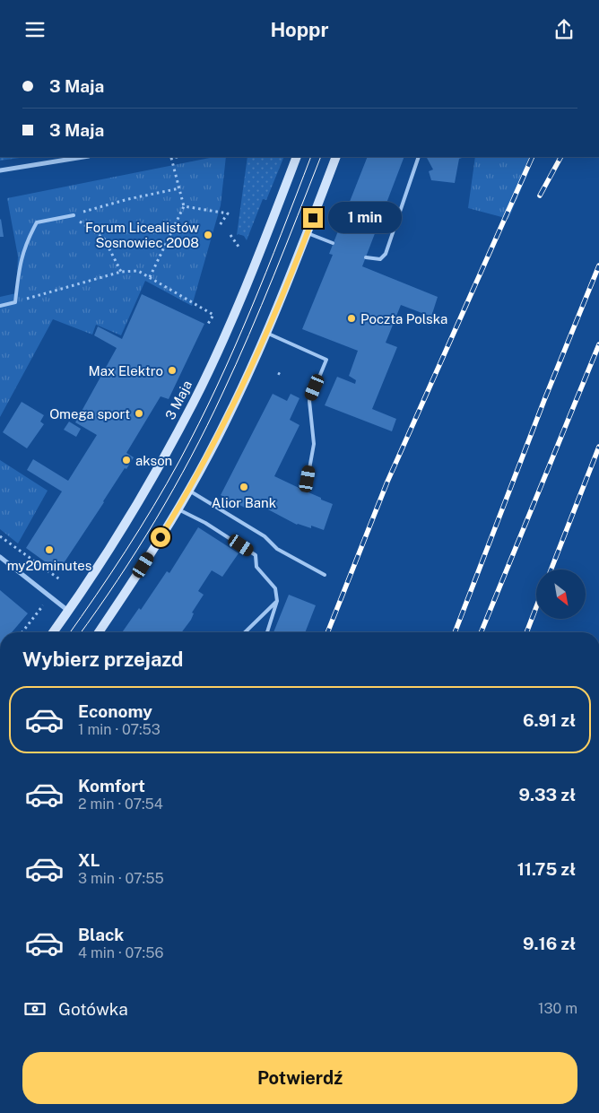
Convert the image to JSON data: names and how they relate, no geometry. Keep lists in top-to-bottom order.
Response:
{
  "streets": {
    "main road": ["3 Maja"]
  },
  "places": [
    "Forum Licealistów Sosnowiec 2008",
    "Poczta Polska",
    "Max Elektro",
    "Omega sport",
    "akson",
    "Alior Bank",
    "my20minutes"
  ],
  "north": "bottom right",
  "page": {
    "header": "Hoppr",
    "banner": ["3 Maja", "3 Maja"],
    "bubble": "1 min",
    "heading": "Wybierz przejazd",
    "list": [
      {
        "name": "Economy",
        "note": "1 min · 07:53",
        "value": "6.91 zł"
      },
      {
        "name": "Komfort",
        "note": "2 min · 07:54",
        "value": "9.33 zł"
      },
      {
        "name": "XL",
        "note": "3 min · 07:55",
        "value": "11.75 zł"
      },
      {
        "name": "Black",
        "note": "4 min · 07:56",
        "value": "9.16 zł"
      }
    ],
    "pay": ["Gotówka", "130 m"],
    "buttons": "Potwierdź"
  }
}
